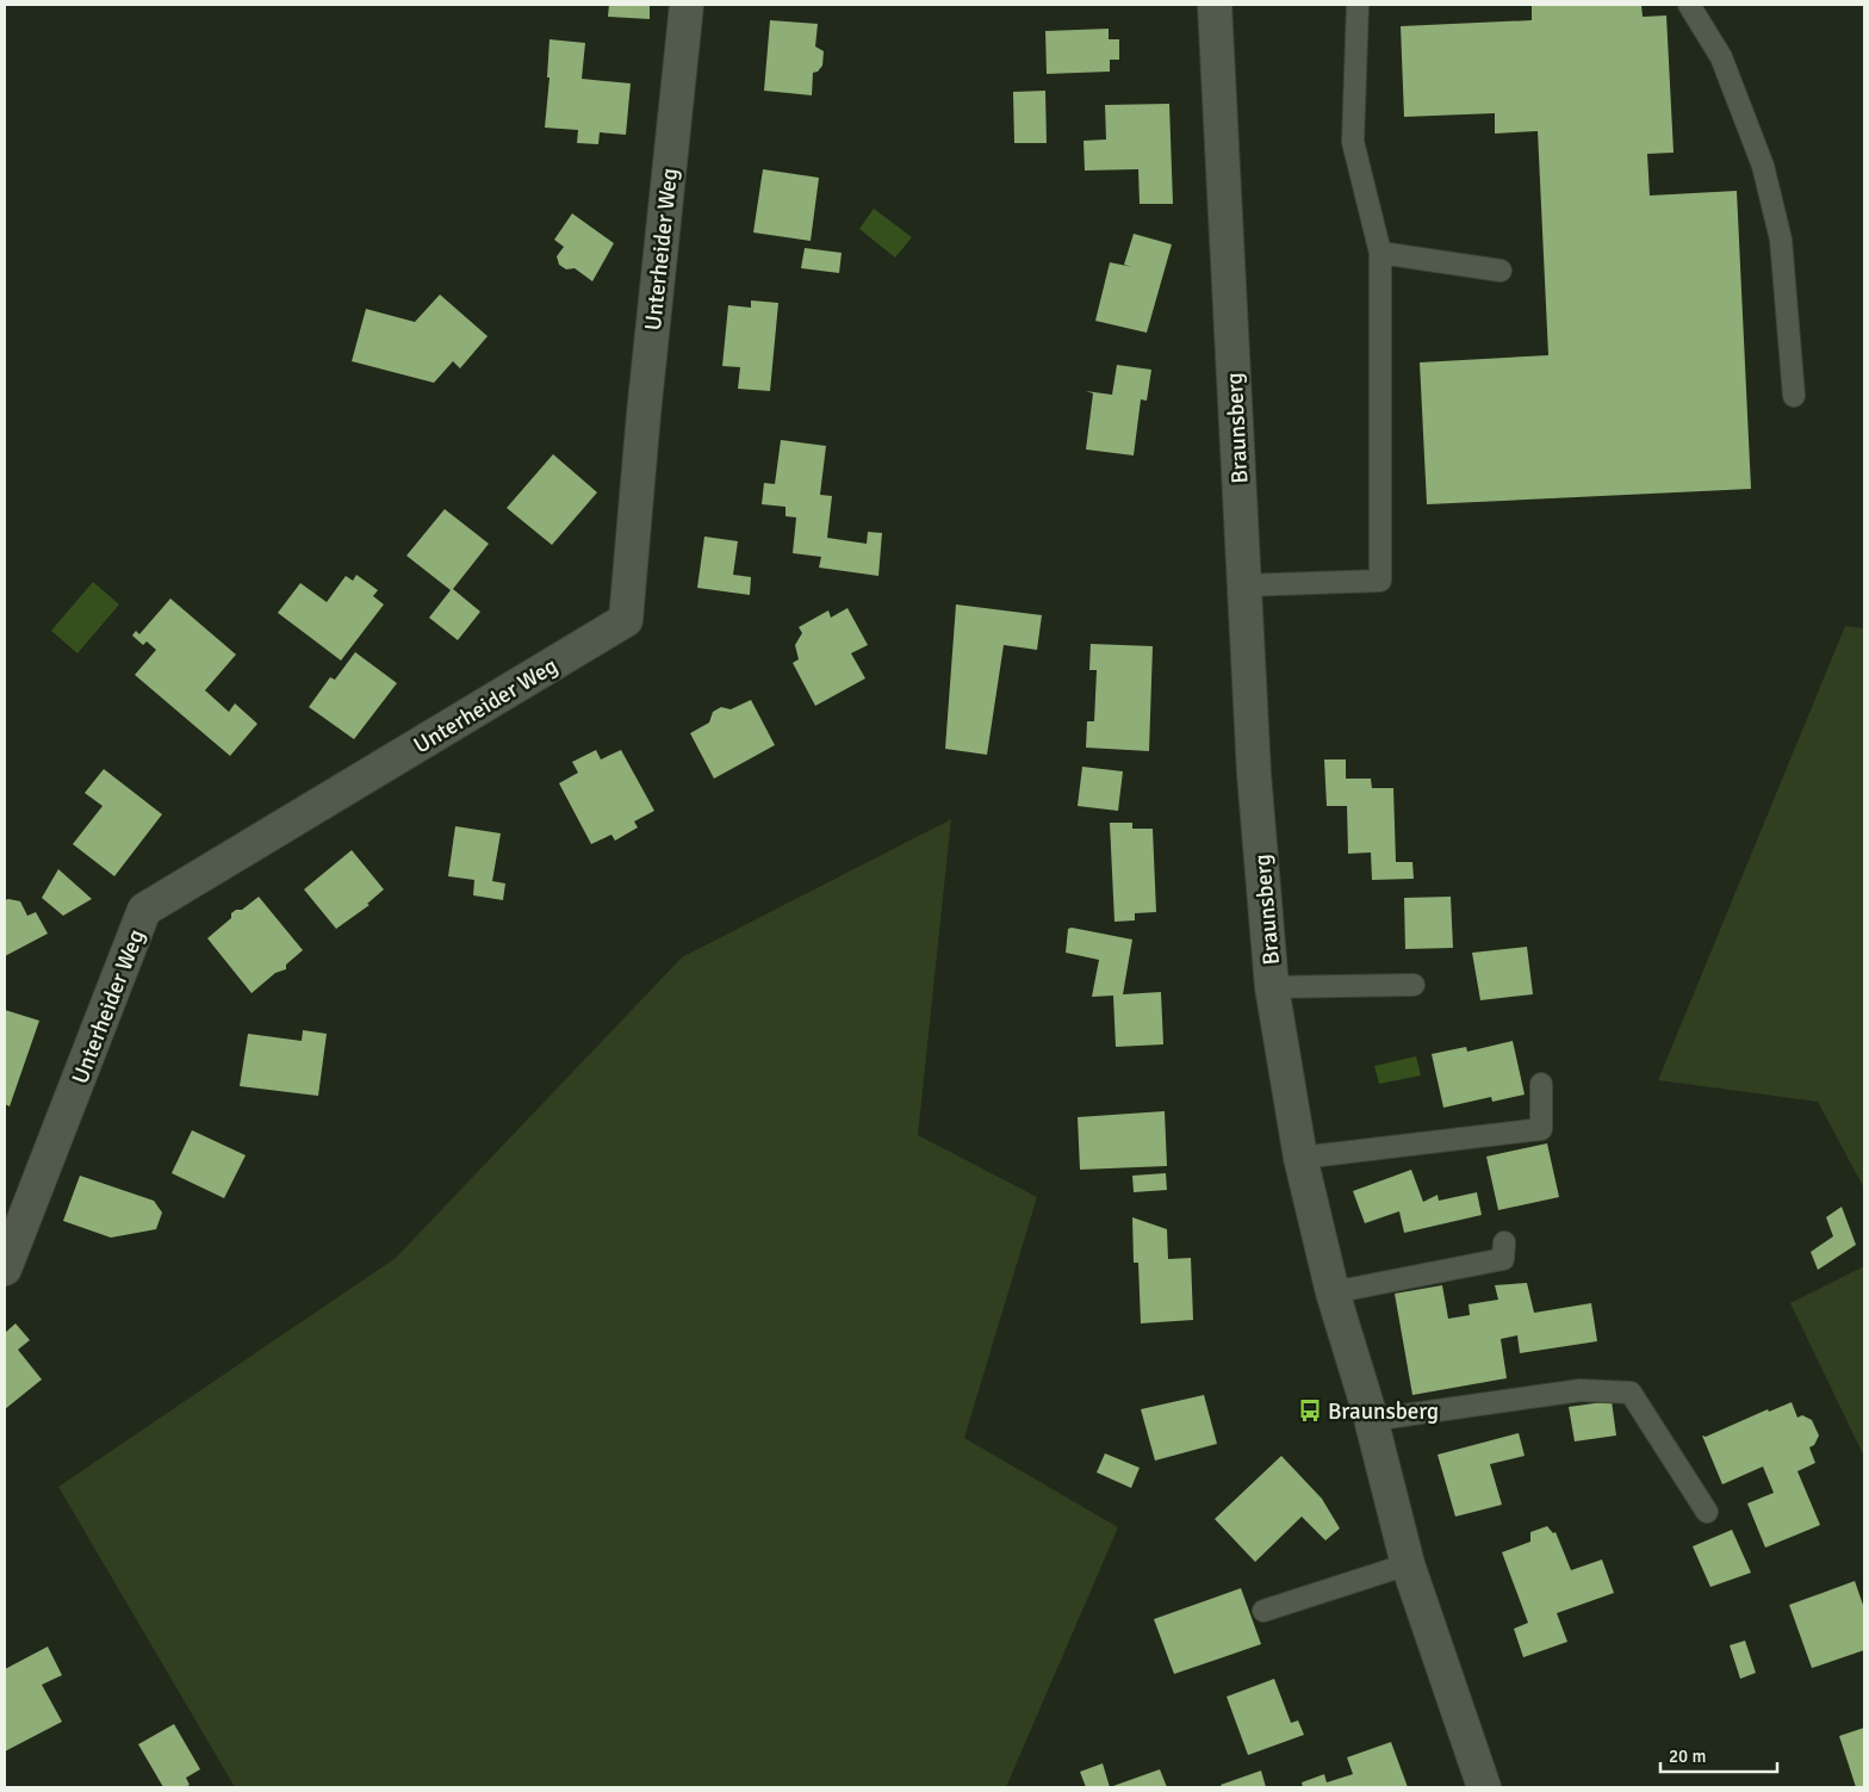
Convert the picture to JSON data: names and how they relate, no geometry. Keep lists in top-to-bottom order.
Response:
{
  "streets": {
    "main road": ["Unterheider Weg", "Braunsberg"]
  },
  "places": {
    "bus stop": ["Braunsberg"]
  },
  "scale_bar": "20 m"
}
